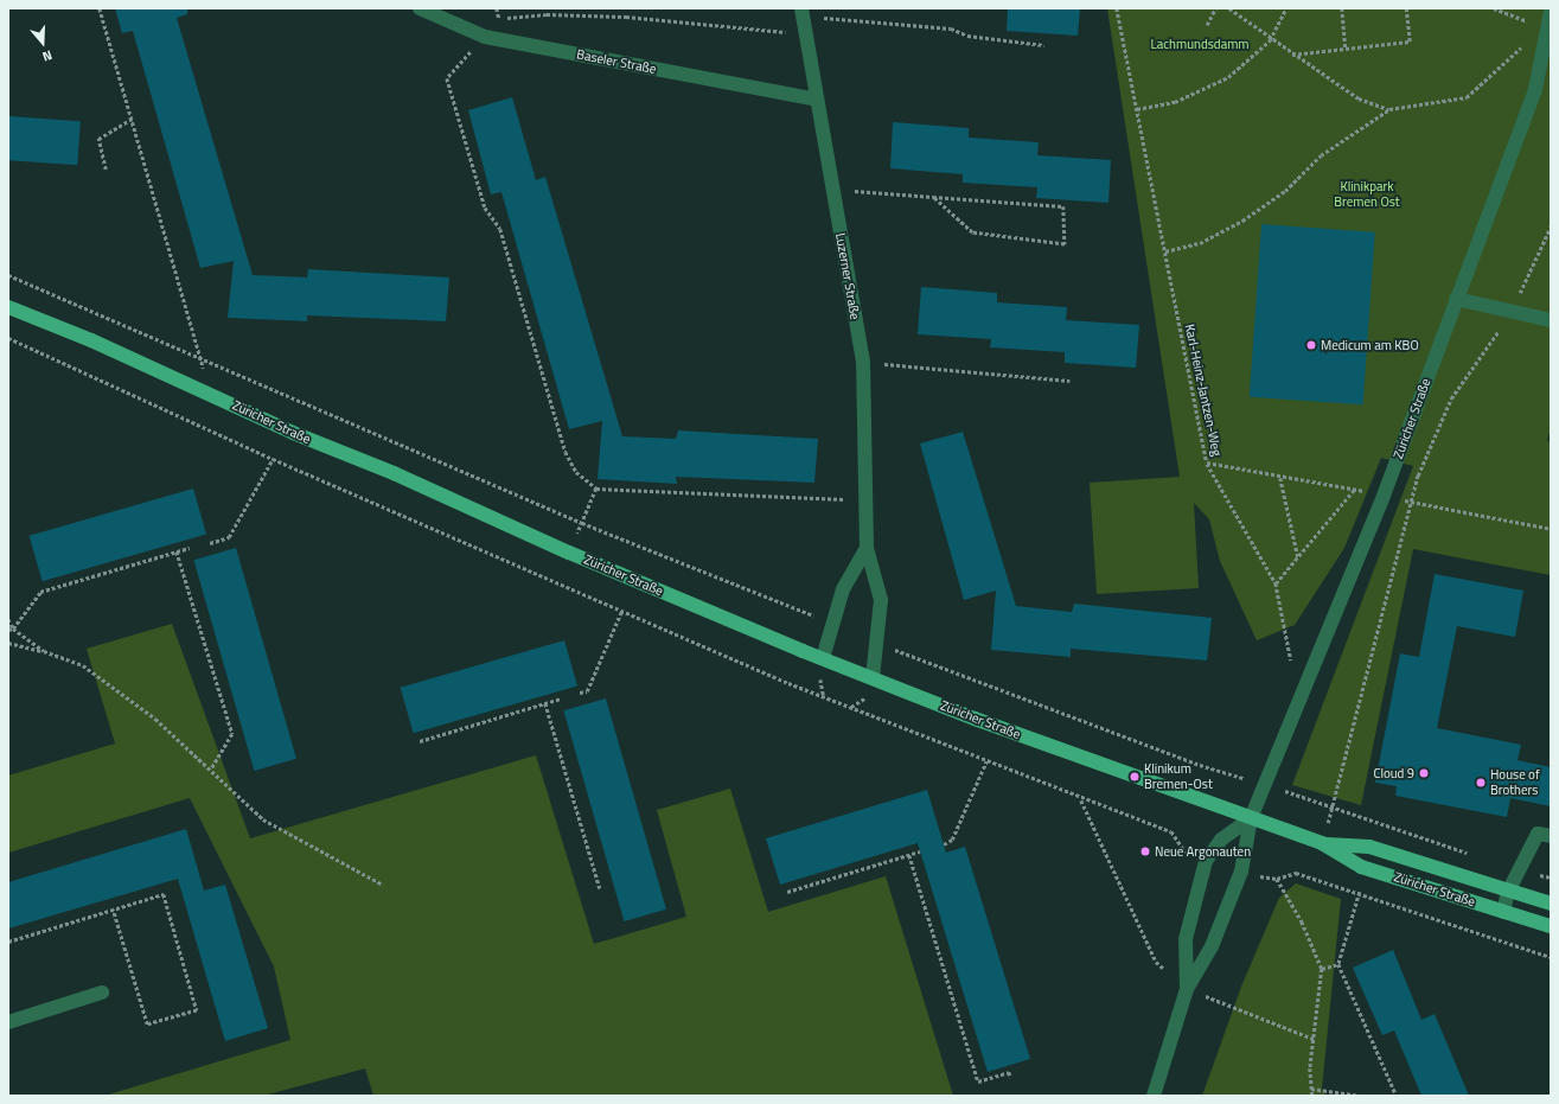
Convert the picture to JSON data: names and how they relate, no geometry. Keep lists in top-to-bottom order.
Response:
{
  "streets": {
    "main road": ["Züricher Straße"],
    "street": ["Baseler Straße", "Luzerner Straße"],
    "path": ["Karl-Heinz-Jantzen-Weg"]
  },
  "crossings": [
    ["Baseler Straße", "Luzerner Straße"],
    ["Luzerner Straße", "Züricher Straße"],
    ["Karl-Heinz-Jantzen-Weg", "Züricher Straße"]
  ],
  "parks": ["Lachmundsdamm", "Klinikpark Bremen Ost"],
  "places": [
    "Medicum am KBO",
    "Cloud 9",
    "Klinikum Bremen-Ost",
    "House of Brothers",
    "Neue Argonauten"
  ],
  "north": "bottom"
}
